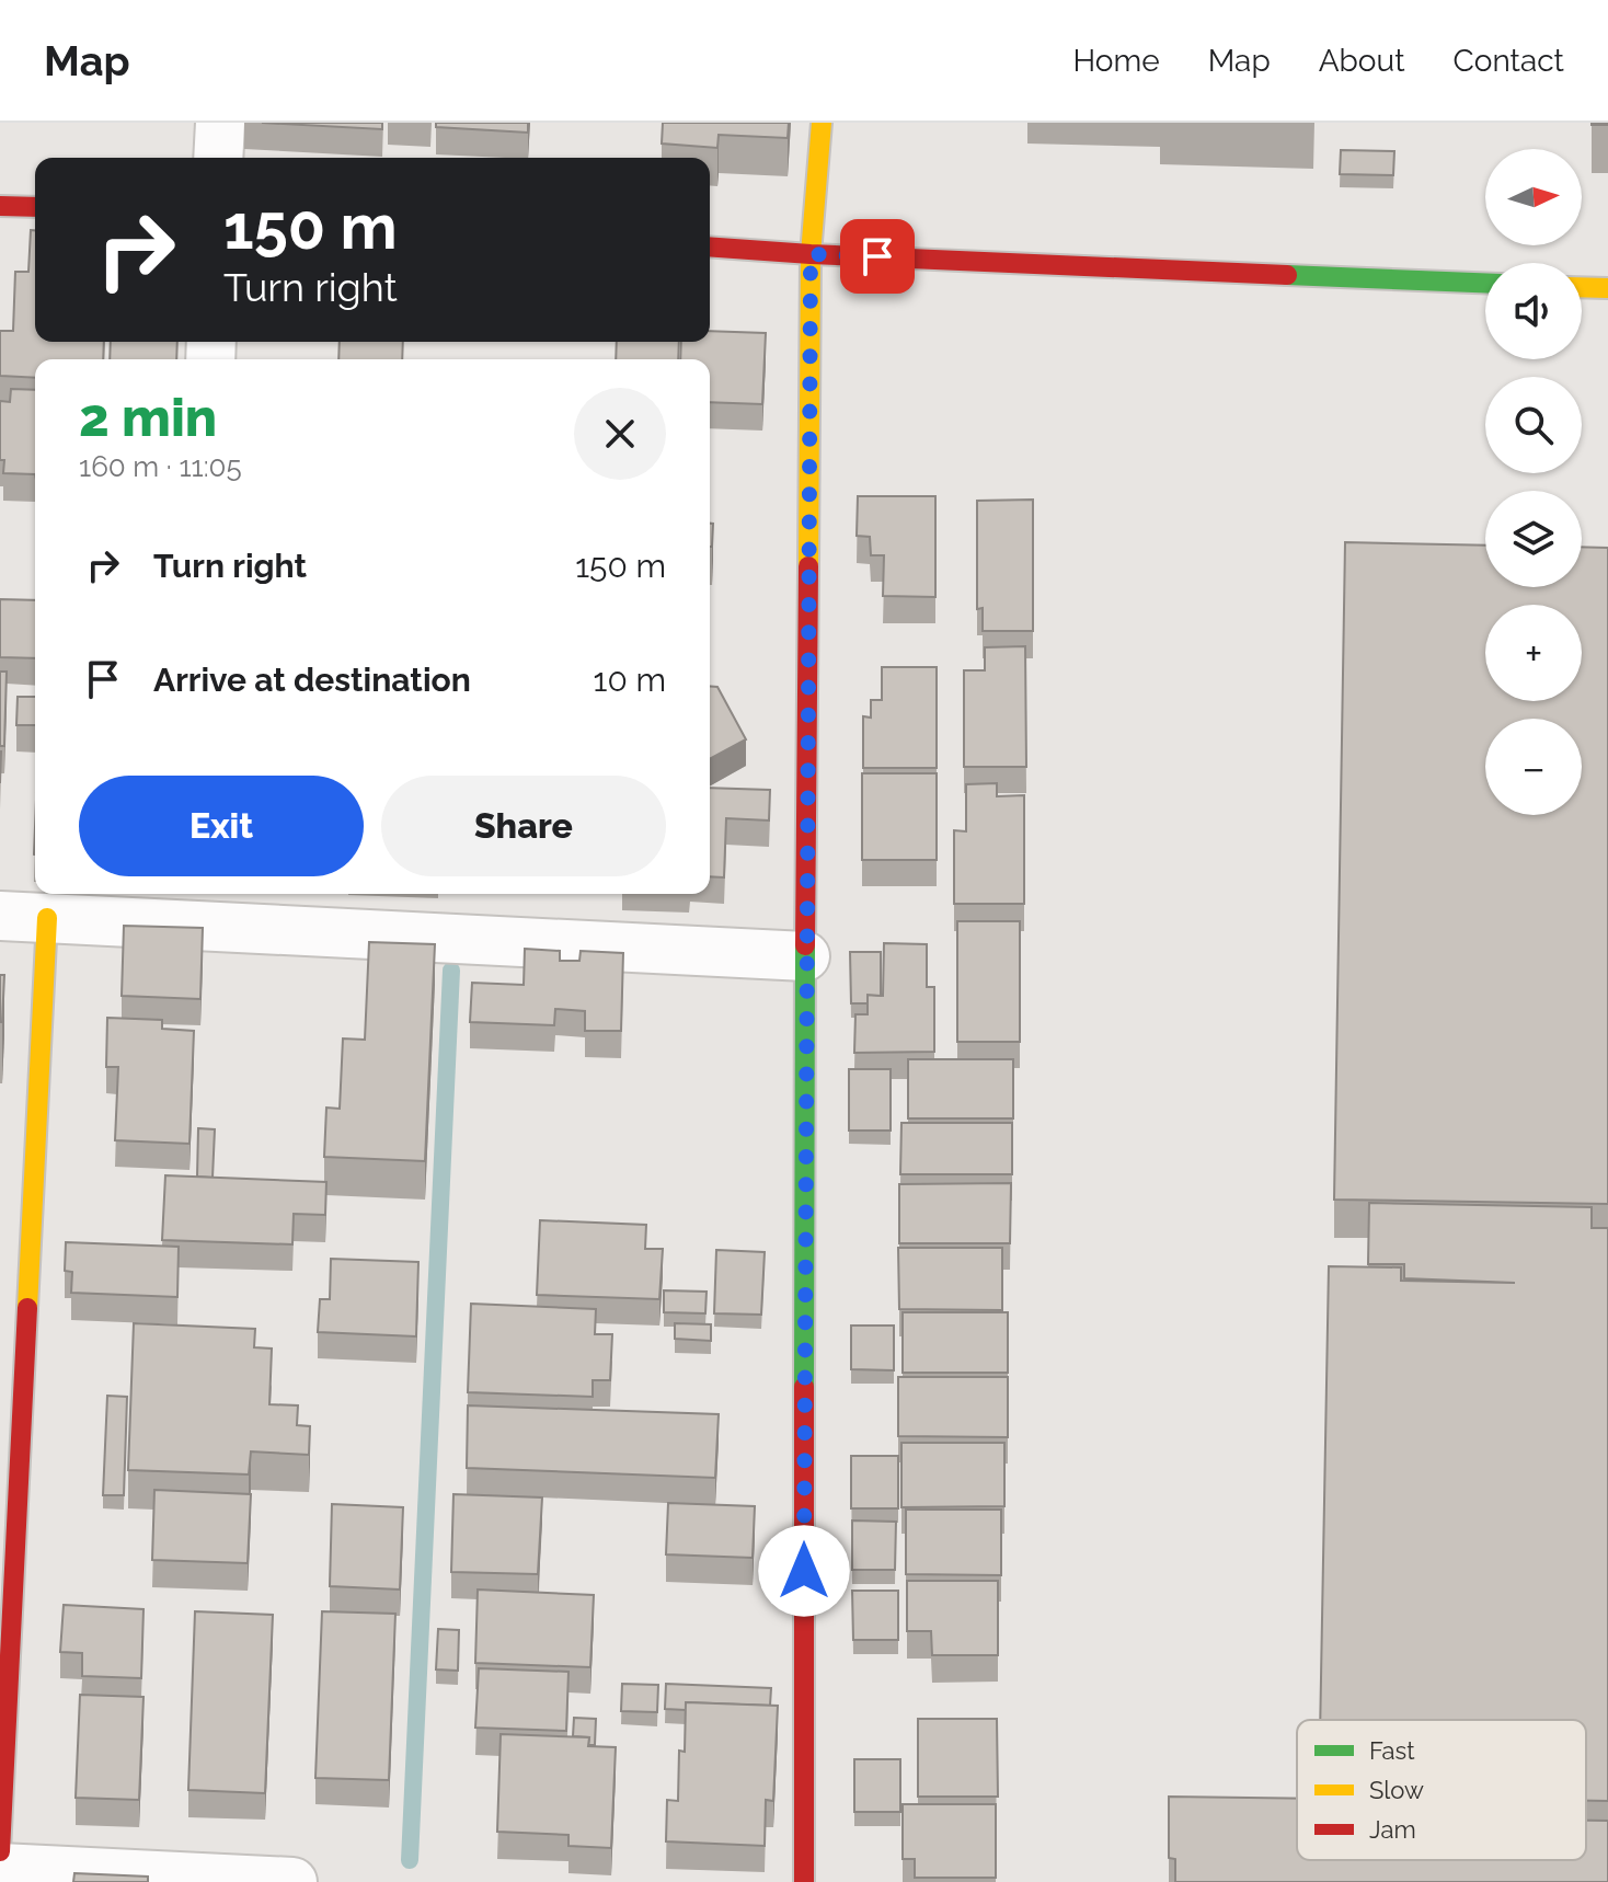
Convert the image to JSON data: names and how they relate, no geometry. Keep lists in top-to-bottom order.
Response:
{
  "legend": ["Fast", "Slow", "Jam"],
  "north": "right",
  "page": {
    "header": "Map",
    "nav": [
      "Home",
      "Map",
      "About",
      "Contact"
    ],
    "map_buttons": ["+", "−"],
    "turn": ["150 m", "Turn right"],
    "heading": ["2 min", "160 m · 11:05"],
    "list": [
      {
        "name": "Turn right",
        "value": "150 m"
      },
      {
        "name": "Arrive at destination",
        "value": "10 m"
      }
    ],
    "buttons": ["Exit", "Share"]
  }
}
